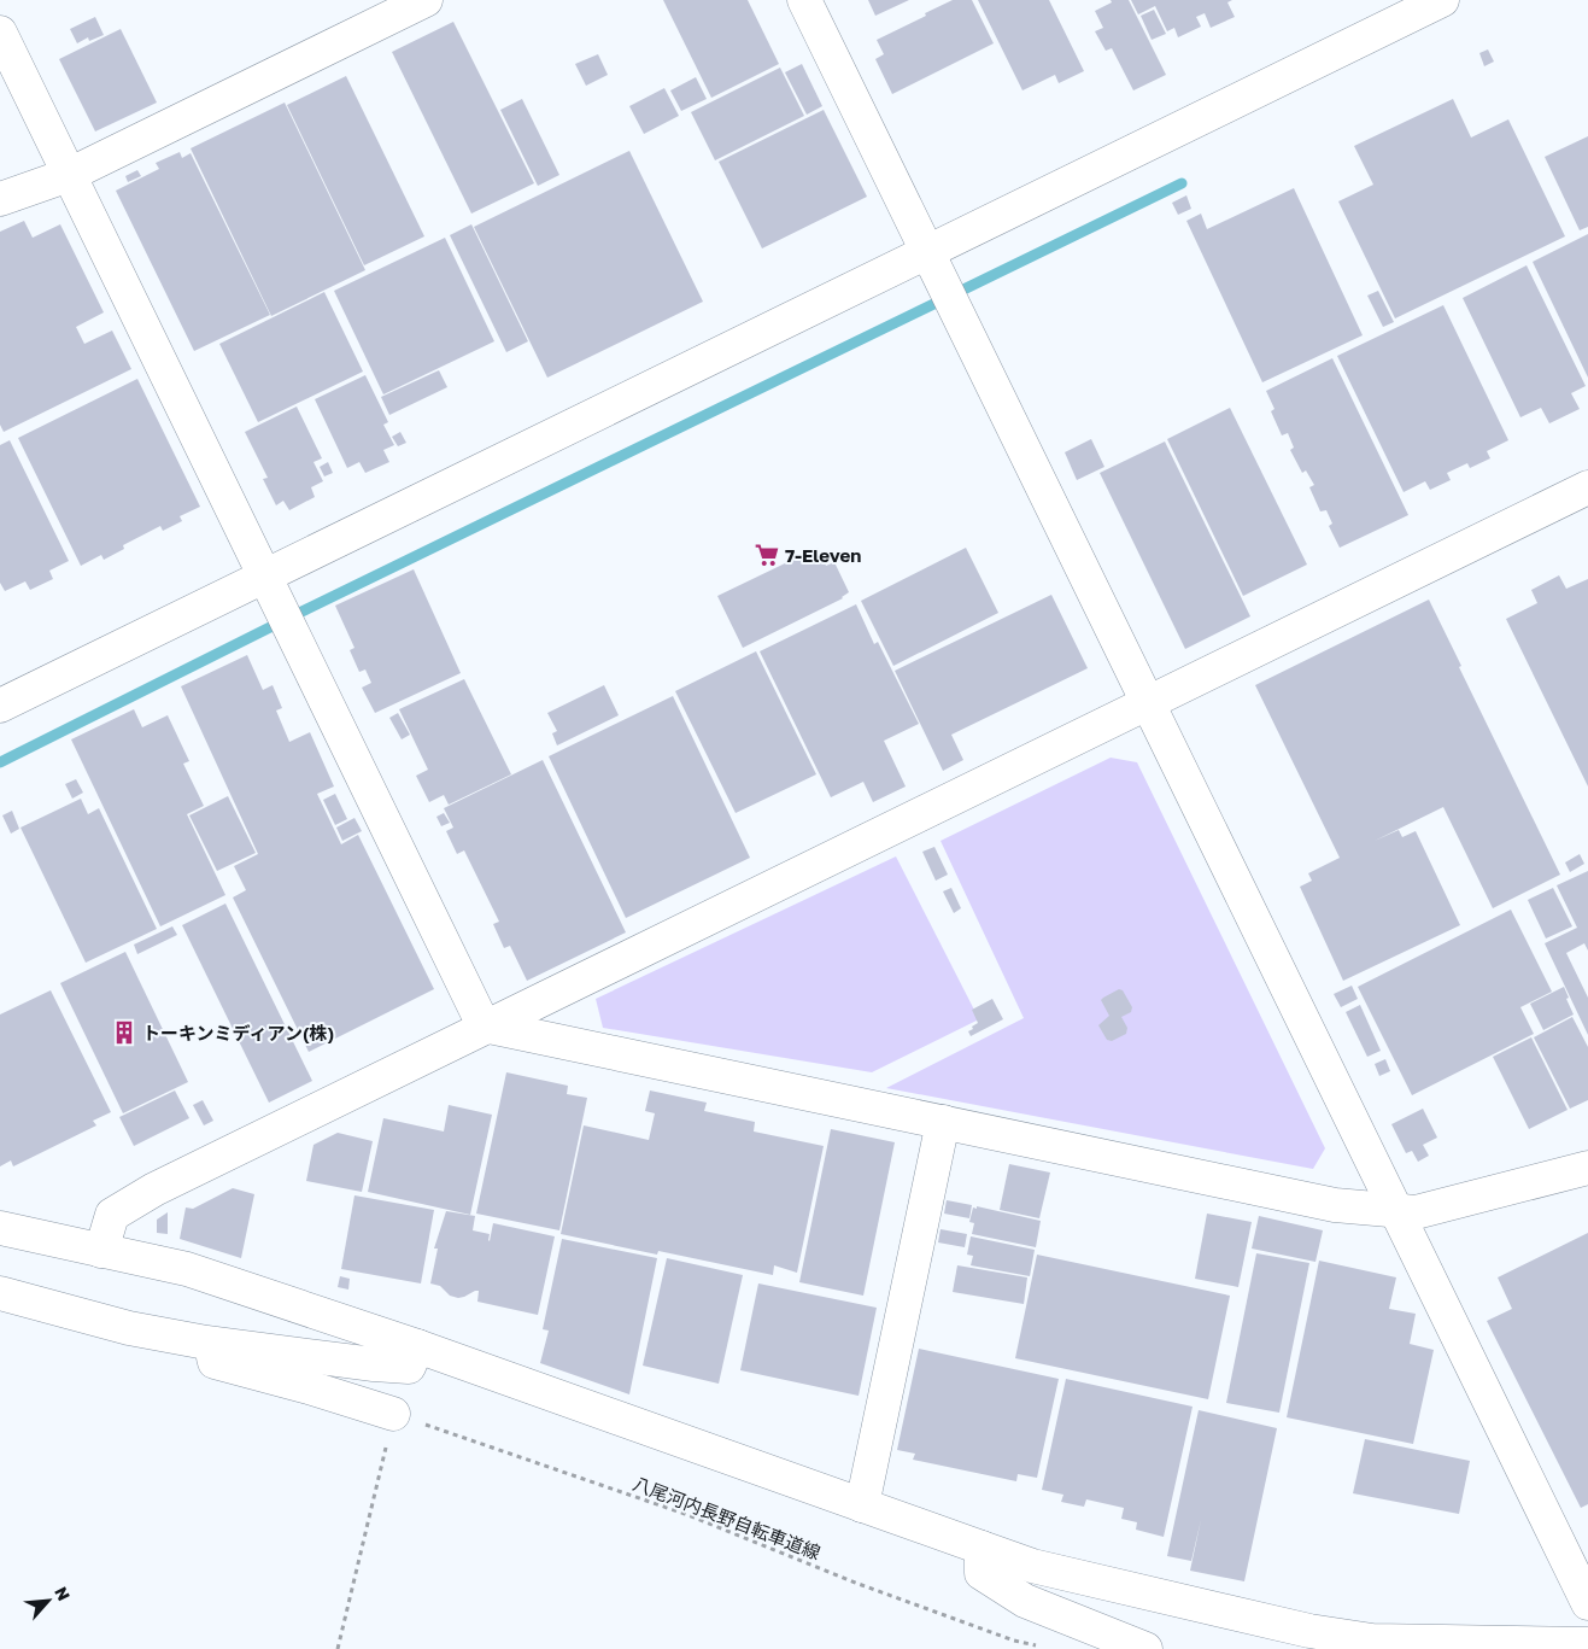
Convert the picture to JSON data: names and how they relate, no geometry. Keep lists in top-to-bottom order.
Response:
{
  "streets": {
    "path": ["八尾河内長野自転車道線"]
  },
  "places": {
    "supermarket": ["7-Eleven"],
    "building": ["トーキンミディアン(株)"]
  },
  "north": "top right"
}
